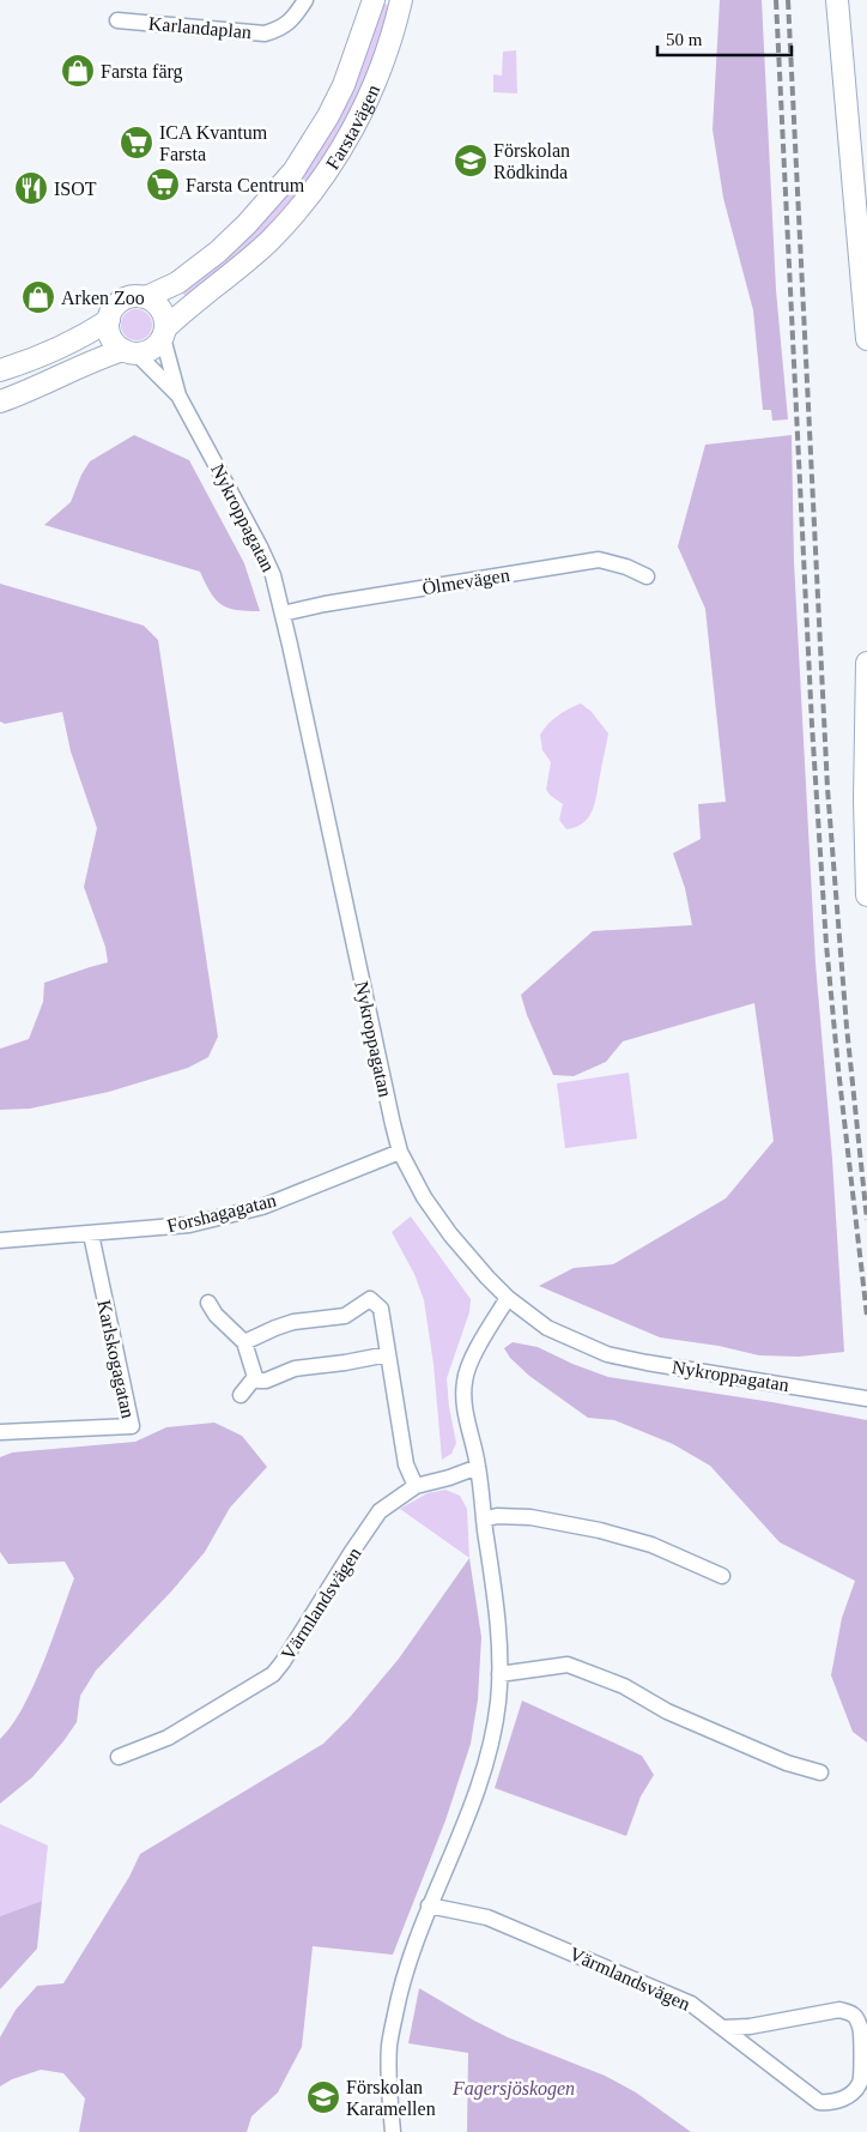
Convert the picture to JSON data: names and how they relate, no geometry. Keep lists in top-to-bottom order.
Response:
{
  "streets": {
    "street": [
      "Karlandaplan",
      "Farstavägen",
      "Nykroppagatan",
      "Ölmevägen",
      "Forshagagatan",
      "Karlskogagatan",
      "Värmlandsvägen"
    ]
  },
  "crossings": [
    ["Farstavägen", "Nykroppagatan"],
    ["Nykroppagatan", "Ölmevägen"],
    ["Nykroppagatan", "Forshagagatan"],
    ["Forshagagatan", "Karlskogagatan"]
  ],
  "parks": ["Fagersjöskogen"],
  "places": {
    "shop": ["Farsta färg", "Arken Zoo"],
    "supermarket": ["ICA Kvantum Farsta", "Farsta Centrum"],
    "school or university": ["Förskolan Rödkinda", "Förskolan Karamellen"],
    "restaurant": ["ISOT"]
  },
  "scale_bar": "50 m"
}
